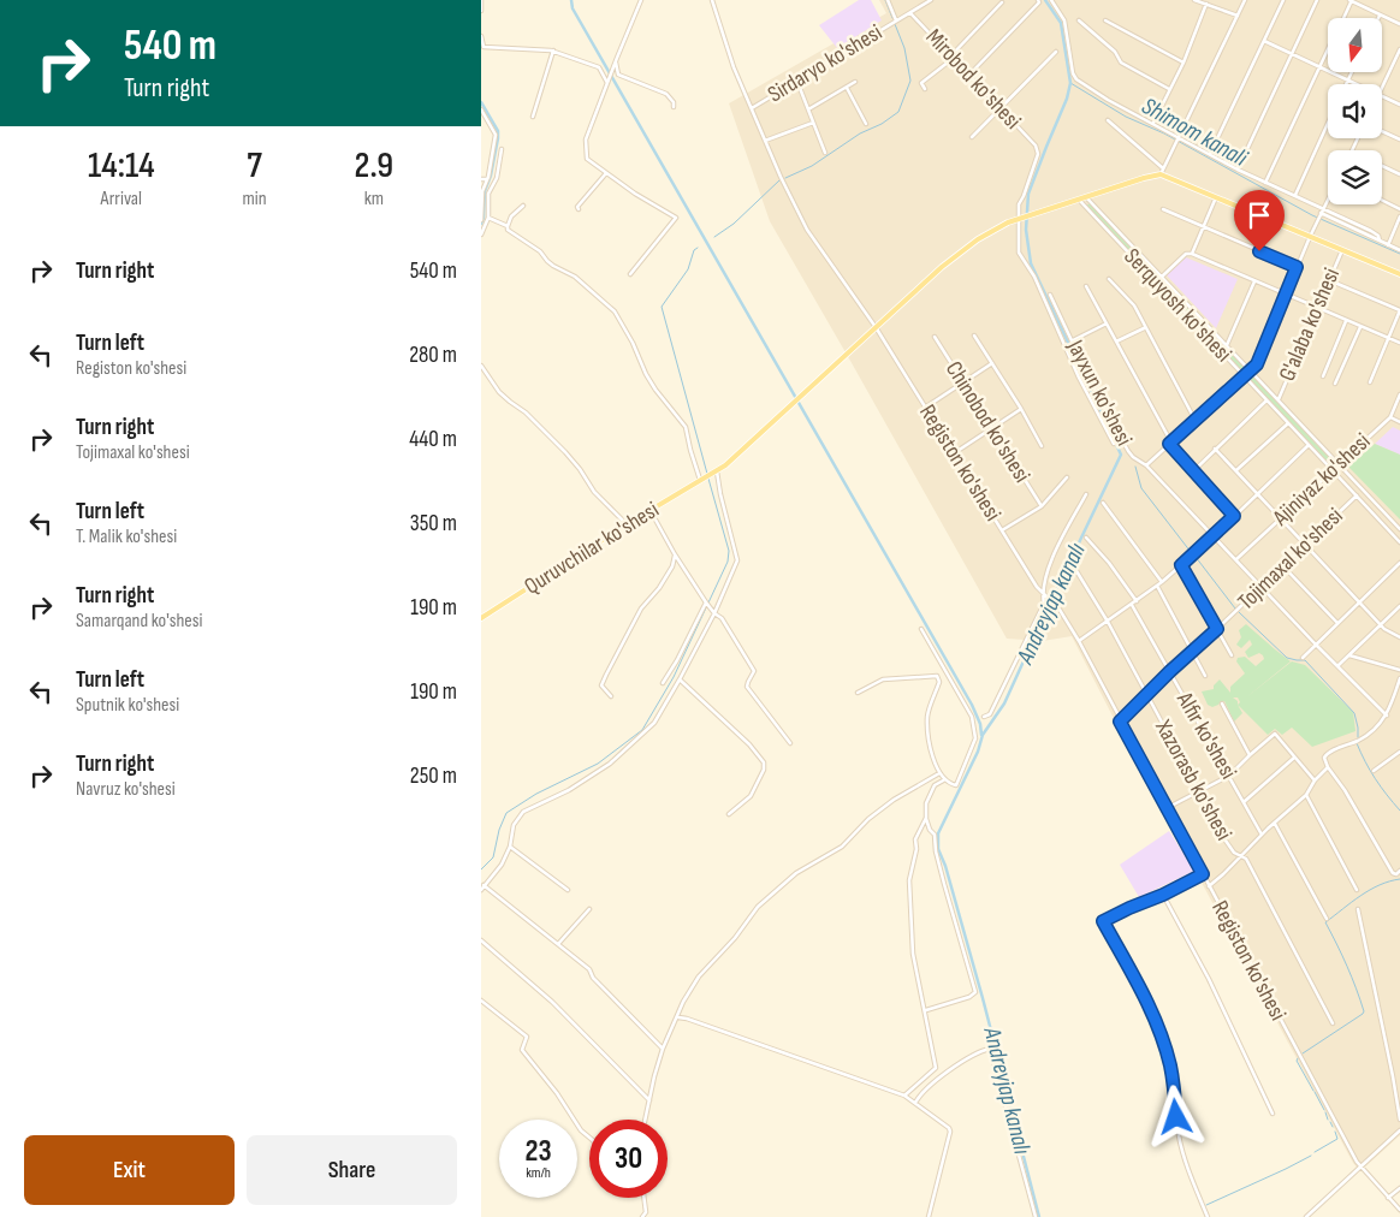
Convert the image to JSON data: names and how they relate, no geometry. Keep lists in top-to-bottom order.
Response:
{
  "streets": {
    "main road": ["Quruvchilar ko'shesi"],
    "street": [
      "Sirdaryo ko'shesi",
      "Mirobod ko'shesi",
      "Serquyosh ko'shesi",
      "G'alaba ko'shesi",
      "Jayxun ko'shesi",
      "Chinobod ko'shesi",
      "Registon ko'shesi",
      "Ajiniyaz ko'shesi",
      "Tojimaxal ko'shesi",
      "Alfir ko'shesi",
      "Xazorasb ko'shesi"
    ]
  },
  "crossings": [
    ["Sirdaryo ko'shesi", "Mirobod ko'shesi"],
    ["Sirdaryo ko'shesi", "Registon ko'shesi"],
    ["Mirobod ko'shesi", "Quruvchilar ko'shesi"],
    ["Serquyosh ko'shesi", "G'alaba ko'shesi"],
    ["Serquyosh ko'shesi", "Ajiniyaz ko'shesi"],
    ["Serquyosh ko'shesi", "Quruvchilar ko'shesi"],
    ["Serquyosh ko'shesi", "Tojimaxal ko'shesi"],
    ["Jayxun ko'shesi", "Ajiniyaz ko'shesi"],
    ["Jayxun ko'shesi", "Tojimaxal ko'shesi"],
    ["Registon ko'shesi", "Quruvchilar ko'shesi"],
    ["Registon ko'shesi", "Tojimaxal ko'shesi"],
    ["Tojimaxal ko'shesi", "Alfir ko'shesi"],
    ["Tojimaxal ko'shesi", "Xazorasb ko'shesi"]
  ],
  "water": ["Shimom kanali", "Andreyjap kanalı"],
  "north": "bottom",
  "page": {
    "turn": ["540 m", "Turn right"],
    "eta": [
      "14:14",
      "Arrival",
      "7",
      "min",
      "2.9",
      "km"
    ],
    "list": [
      {
        "name": "Turn right",
        "value": "540 m"
      },
      {
        "name": "Turn left",
        "note": "Registon ko'shesi",
        "value": "280 m"
      },
      {
        "name": "Turn right",
        "note": "Tojimaxal ko'shesi",
        "value": "440 m"
      },
      {
        "name": "Turn left",
        "note": "T. Malik ko'shesi",
        "value": "350 m"
      },
      {
        "name": "Turn right",
        "note": "Samarqand ko'shesi",
        "value": "190 m"
      },
      {
        "name": "Turn left",
        "note": "Sputnik ko'shesi",
        "value": "190 m"
      },
      {
        "name": "Turn right",
        "note": "Navruz ko'shesi",
        "value": "250 m"
      }
    ],
    "speed": "23 km/h",
    "limit": "30",
    "buttons": ["Exit", "Share"]
  }
}
